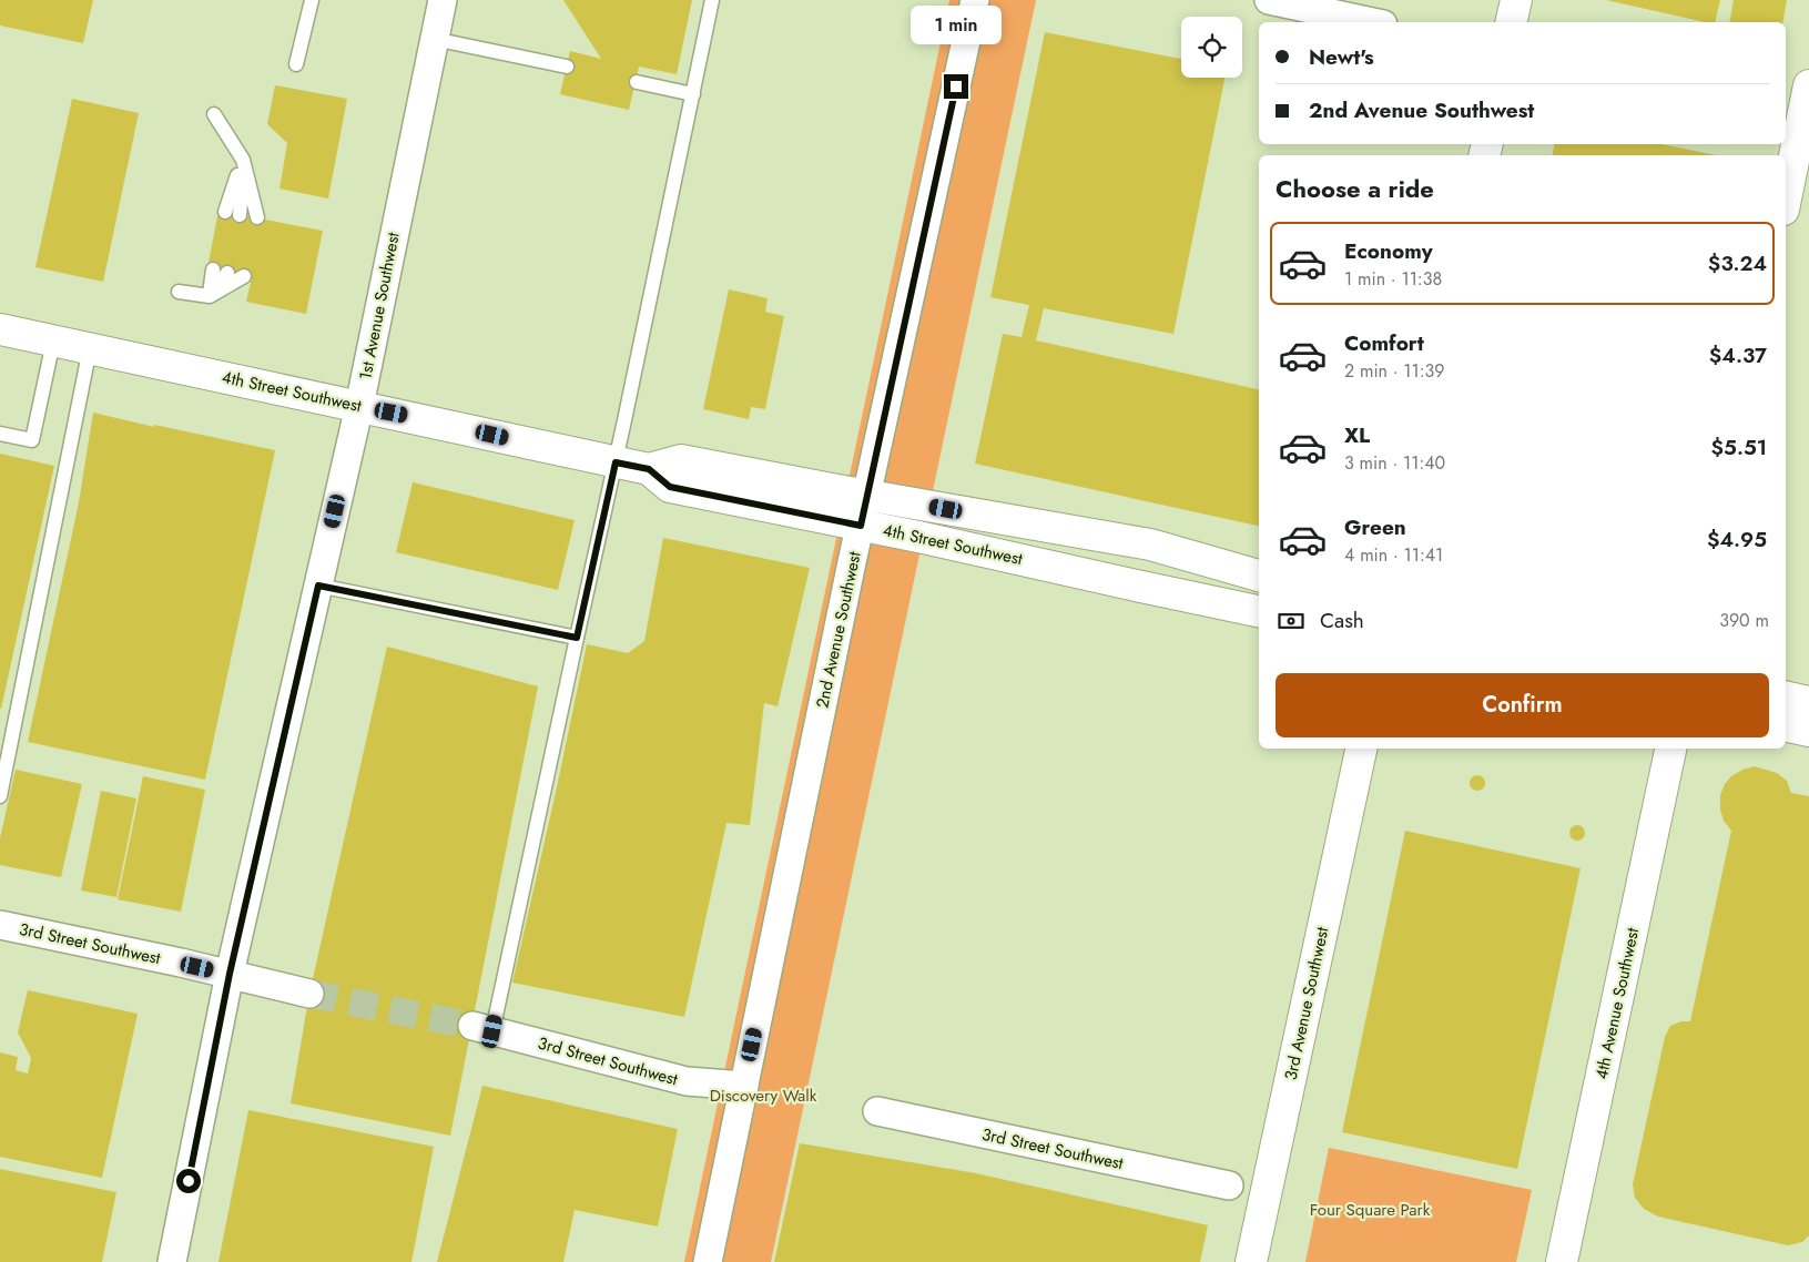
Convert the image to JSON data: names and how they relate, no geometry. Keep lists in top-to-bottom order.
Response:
{
  "streets": {
    "main road": ["4th Street Southwest", "3rd Avenue Southwest", "4th Avenue Southwest"],
    "street": ["1st Avenue Southwest", "2nd Avenue Southwest", "3rd Street Southwest"]
  },
  "crossings": [
    ["1st Avenue Southwest", "4th Street Southwest"],
    ["1st Avenue Southwest", "3rd Street Southwest"],
    ["4th Street Southwest", "2nd Avenue Southwest"],
    ["2nd Avenue Southwest", "3rd Street Southwest"]
  ],
  "parks": ["Discovery Walk", "Four Square Park"],
  "page": {
    "bubble": "1 min",
    "banner": ["Newt's", "2nd Avenue Southwest"],
    "heading": "Choose a ride",
    "list": [
      {
        "name": "Economy",
        "note": "1 min · 11:38",
        "value": "$3.24"
      },
      {
        "name": "Comfort",
        "note": "2 min · 11:39",
        "value": "$4.37"
      },
      {
        "name": "XL",
        "note": "3 min · 11:40",
        "value": "$5.51"
      },
      {
        "name": "Green",
        "note": "4 min · 11:41",
        "value": "$4.95"
      }
    ],
    "pay": ["Cash", "390 m"],
    "buttons": "Confirm"
  }
}
